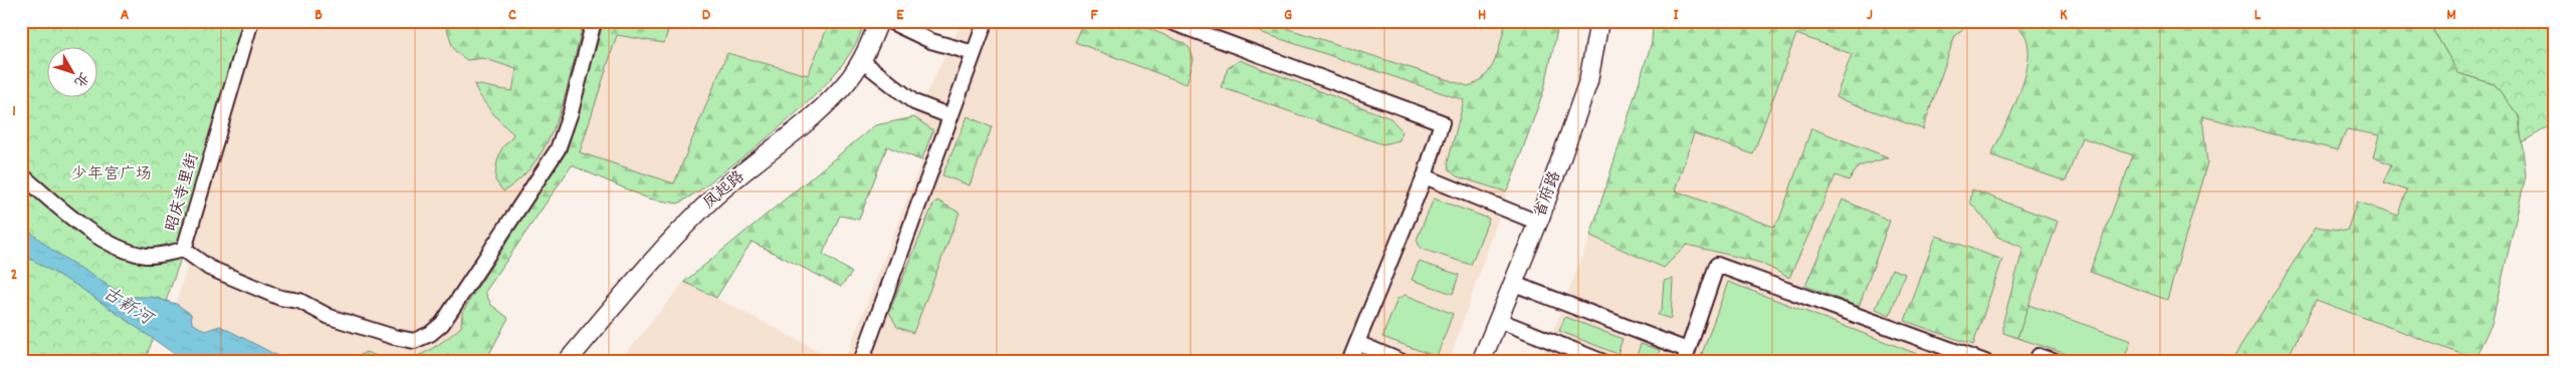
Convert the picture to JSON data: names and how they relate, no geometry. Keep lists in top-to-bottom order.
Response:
{
  "streets": {
    "street": ["凤起路", "昭庆寺里街", "省府路"]
  },
  "water": ["古新河"],
  "parks": ["少年宫广场"],
  "north": "bottom right",
  "grid": {
    "columns": [
      "A",
      "B",
      "C",
      "D",
      "E",
      "F",
      "G",
      "H",
      "I",
      "J",
      "K",
      "L",
      "M"
    ],
    "rows": ["1", "2"]
  }
}
